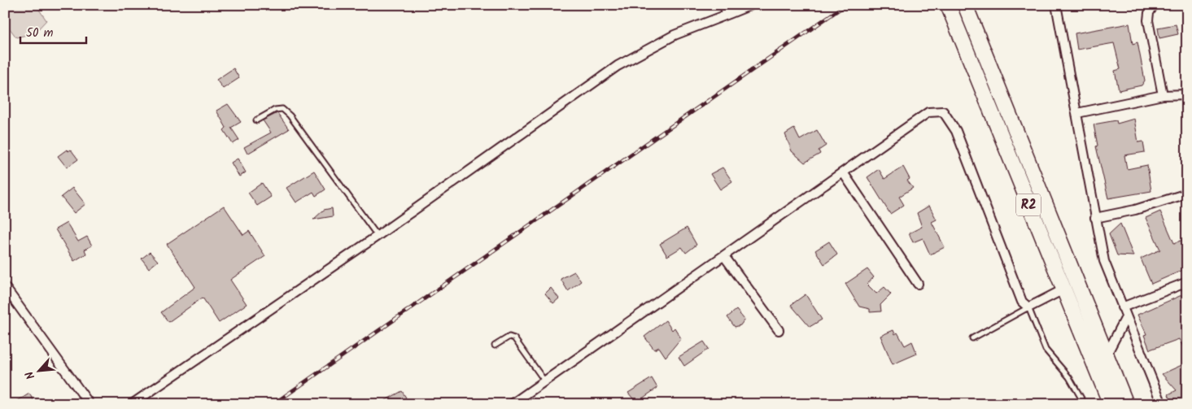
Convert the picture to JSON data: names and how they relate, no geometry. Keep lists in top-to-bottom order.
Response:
{
  "streets": {
    "highway": ["R2"]
  },
  "scale_bar": "50 m",
  "north": "bottom left"
}
